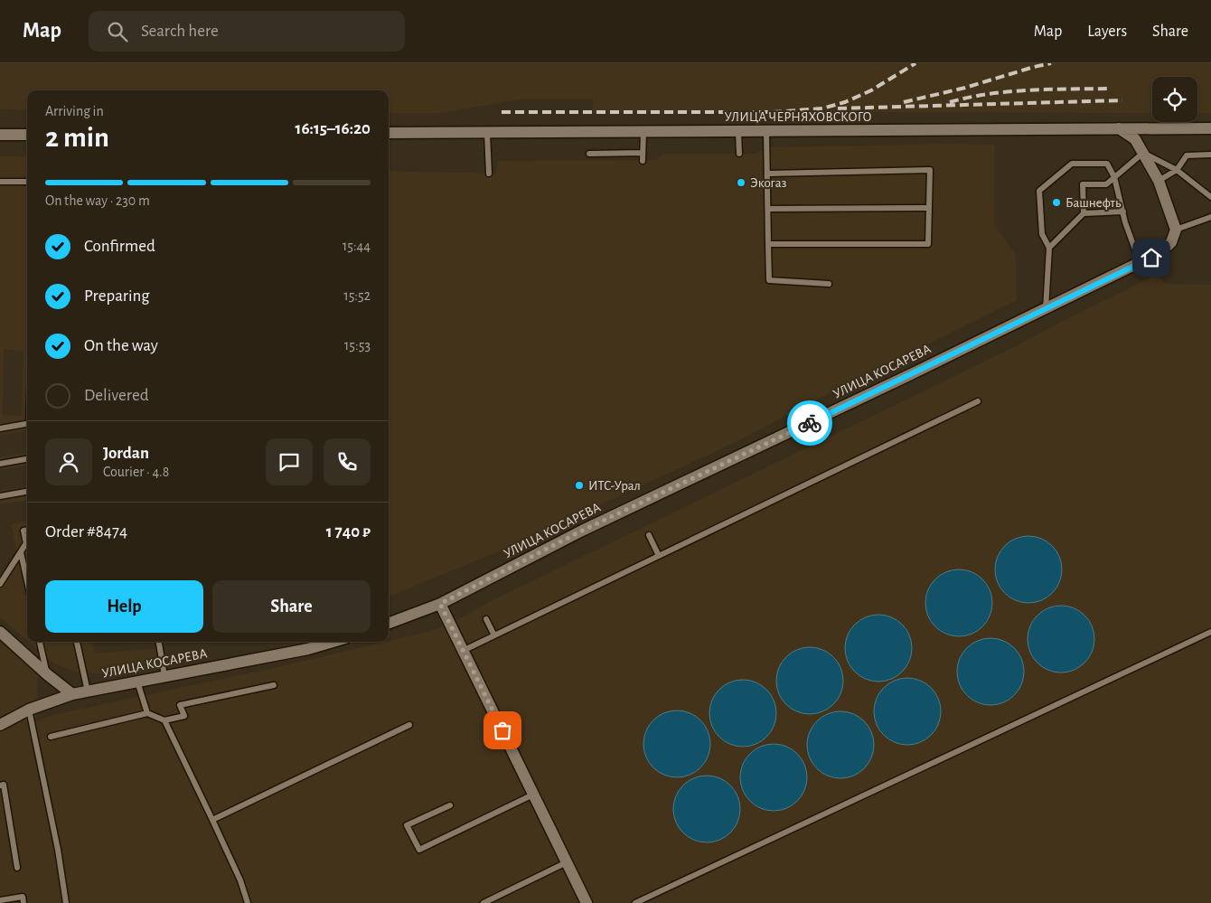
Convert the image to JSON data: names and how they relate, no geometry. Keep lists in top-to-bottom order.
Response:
{
  "streets": {
    "street": ["УЛИЦА ЧЕРНЯХОВСКОГО", "УЛИЦА КОСАРЕВА"]
  },
  "places": ["Экогаз", "Башнефть", "ИТС-Урал"],
  "page": {
    "header": "Map",
    "search": "Search here",
    "nav": ["Map", "Layers", "Share"],
    "heading": ["2 min", "Arriving in", "16:15–16:20"],
    "panel": [
      "Jordan",
      "Courier · 4.8",
      "Order #8474",
      "1 740 ₽"
    ],
    "bar": "On the way · 230 m",
    "list": [
      ["Confirmed", "15:44"],
      ["Preparing", "15:52"],
      ["On the way", "15:53"],
      "Delivered"
    ],
    "buttons": ["Help", "Share"]
  }
}
